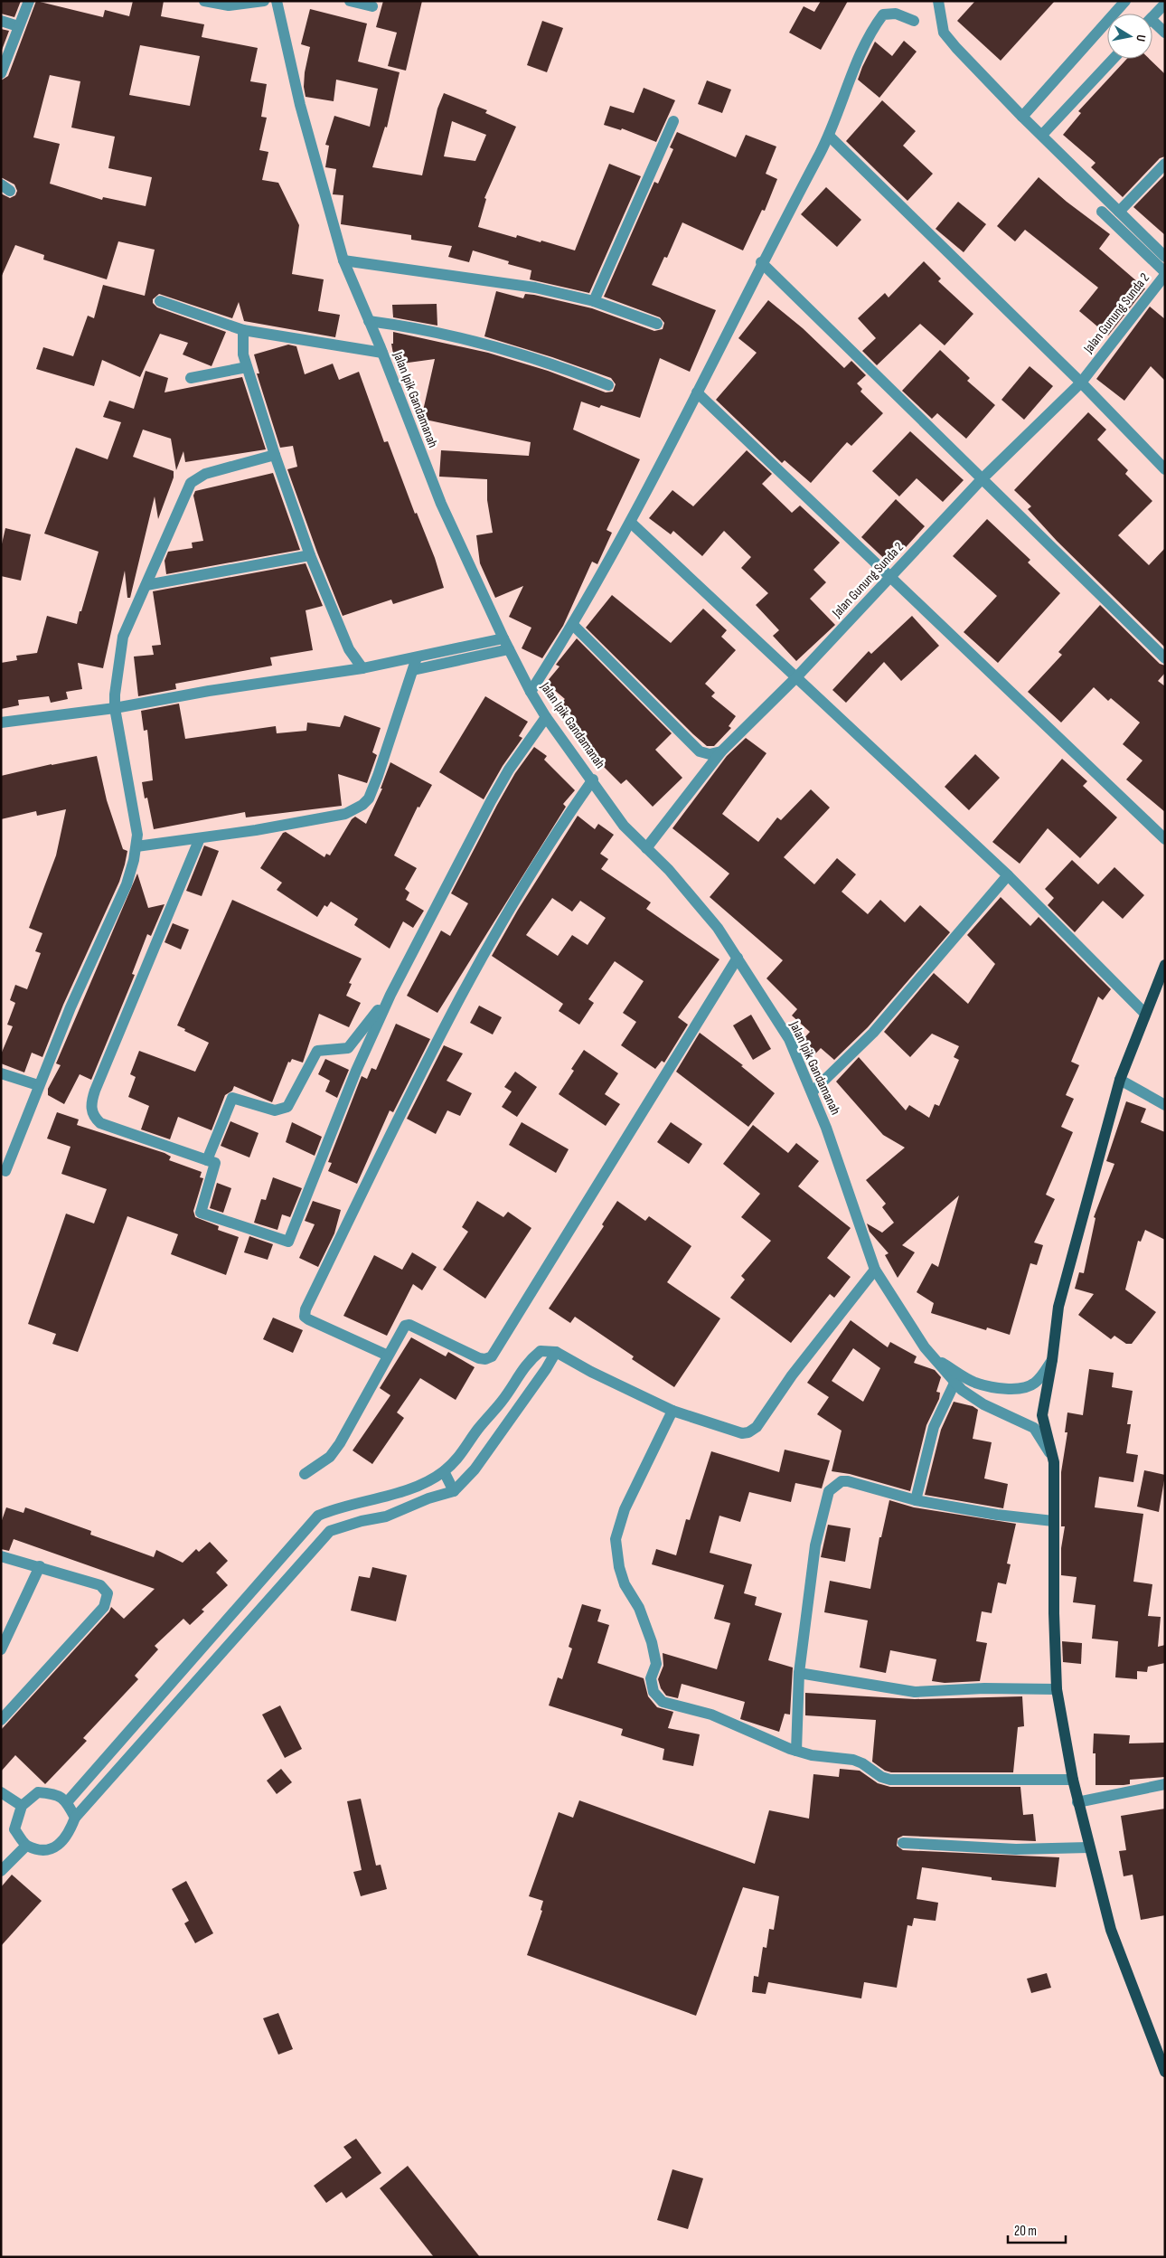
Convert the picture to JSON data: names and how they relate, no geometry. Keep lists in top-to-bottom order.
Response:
{
  "streets": {
    "street": ["Jalan Gunung Sunda 2", "Jalan Ipik Gandamanah"]
  },
  "crossings": [
    ["Jalan Gunung Sunda 2", "Jalan Ipik Gandamanah"]
  ],
  "scale_bar": "20 m",
  "north": "right"
}
